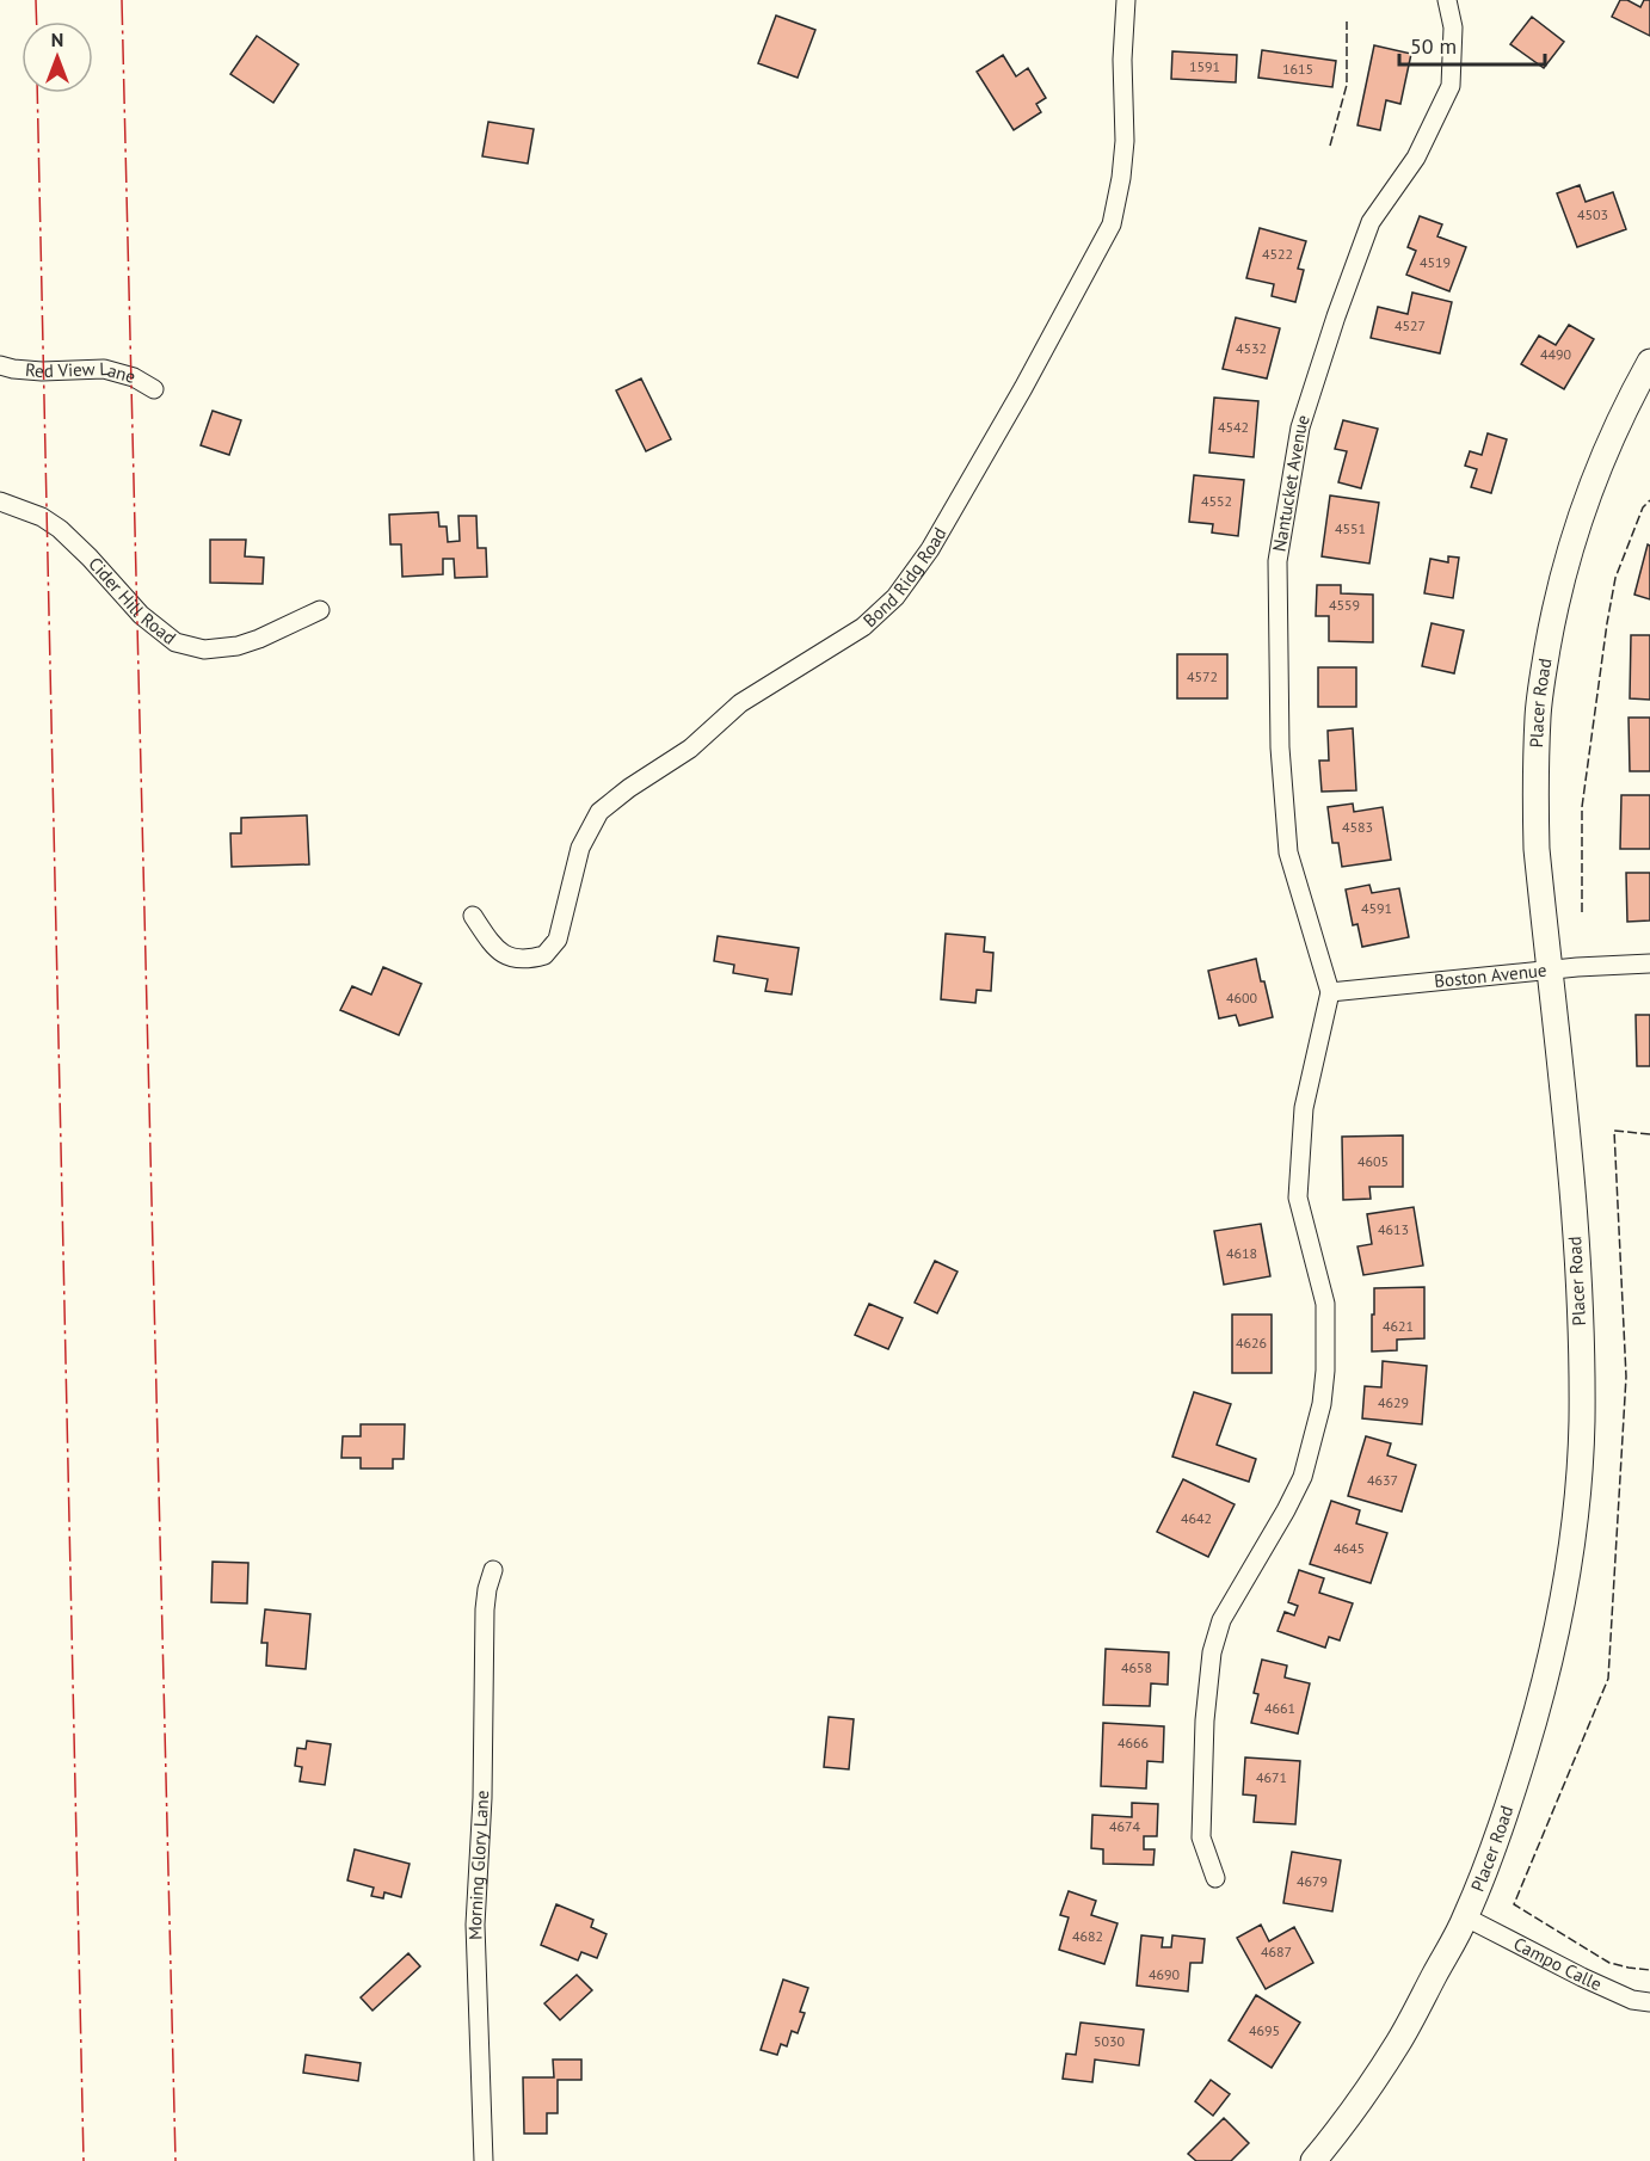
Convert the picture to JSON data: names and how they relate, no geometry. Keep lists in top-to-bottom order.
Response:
{
  "streets": {
    "main road": ["Placer Road"],
    "street": [
      "Red View Lane",
      "Nantucket Avenue",
      "Bond Ridg Road",
      "Cider Hill Road",
      "Boston Avenue",
      "Morning Glory Lane",
      "Campo Calle"
    ]
  },
  "crossings": [
    ["Nantucket Avenue", "Boston Avenue"],
    ["Placer Road", "Boston Avenue"],
    ["Placer Road", "Campo Calle"]
  ],
  "house_numbers": [
    "1591",
    "1615",
    "4503",
    "4522",
    "4519",
    "4527",
    "4532",
    "4490",
    "4542",
    "4552",
    "4551",
    "4559",
    "4572",
    "4583",
    "4591",
    "4600",
    "4605",
    "4613",
    "4618",
    "4621",
    "4626",
    "4629",
    "4637",
    "4642",
    "4645",
    "4658",
    "4661",
    "4666",
    "4671",
    "4674",
    "4679",
    "4682",
    "4687",
    "4690",
    "4695",
    "5030"
  ],
  "scale_bar": "50 m",
  "north": "top"
}
